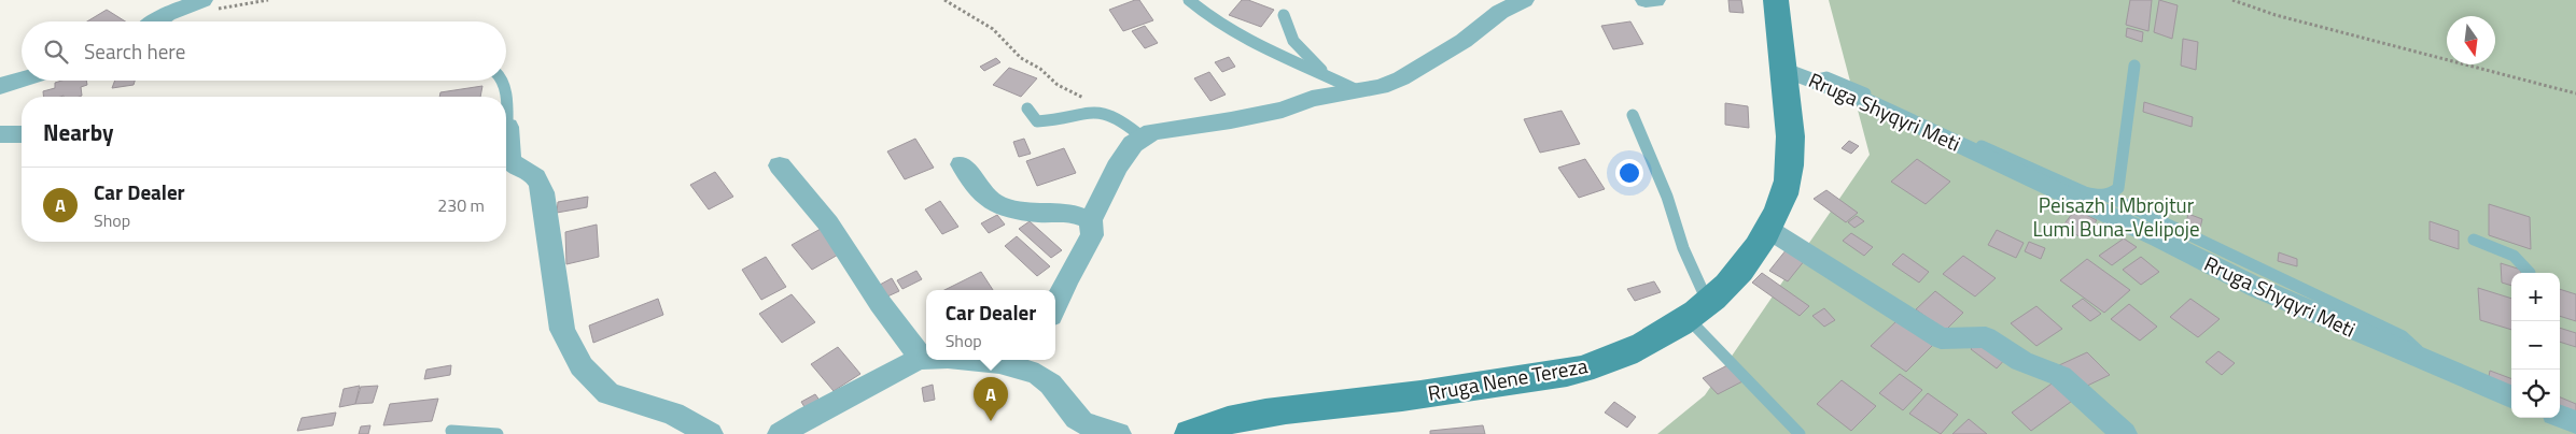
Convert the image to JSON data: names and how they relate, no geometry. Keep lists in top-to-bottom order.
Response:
{
  "streets": {
    "street": ["Rruga Shyqyri Meti", "Rruga Nene Tereza"]
  },
  "crossings": [
    ["Rruga Shyqyri Meti", "Rruga Nene Tereza"]
  ],
  "parks": ["Peisazh i Mbrojtur Lumi Buna-Velipoje"],
  "north": "bottom",
  "page": {
    "search": "Search here",
    "heading": "Nearby",
    "list": [
      {
        "mark": "A",
        "name": "Car Dealer",
        "note": "Shop",
        "value": "230 m"
      }
    ],
    "map_buttons": ["+", "−"],
    "popup": ["Car Dealer", "Shop"],
    "pins": "A"
  }
}
